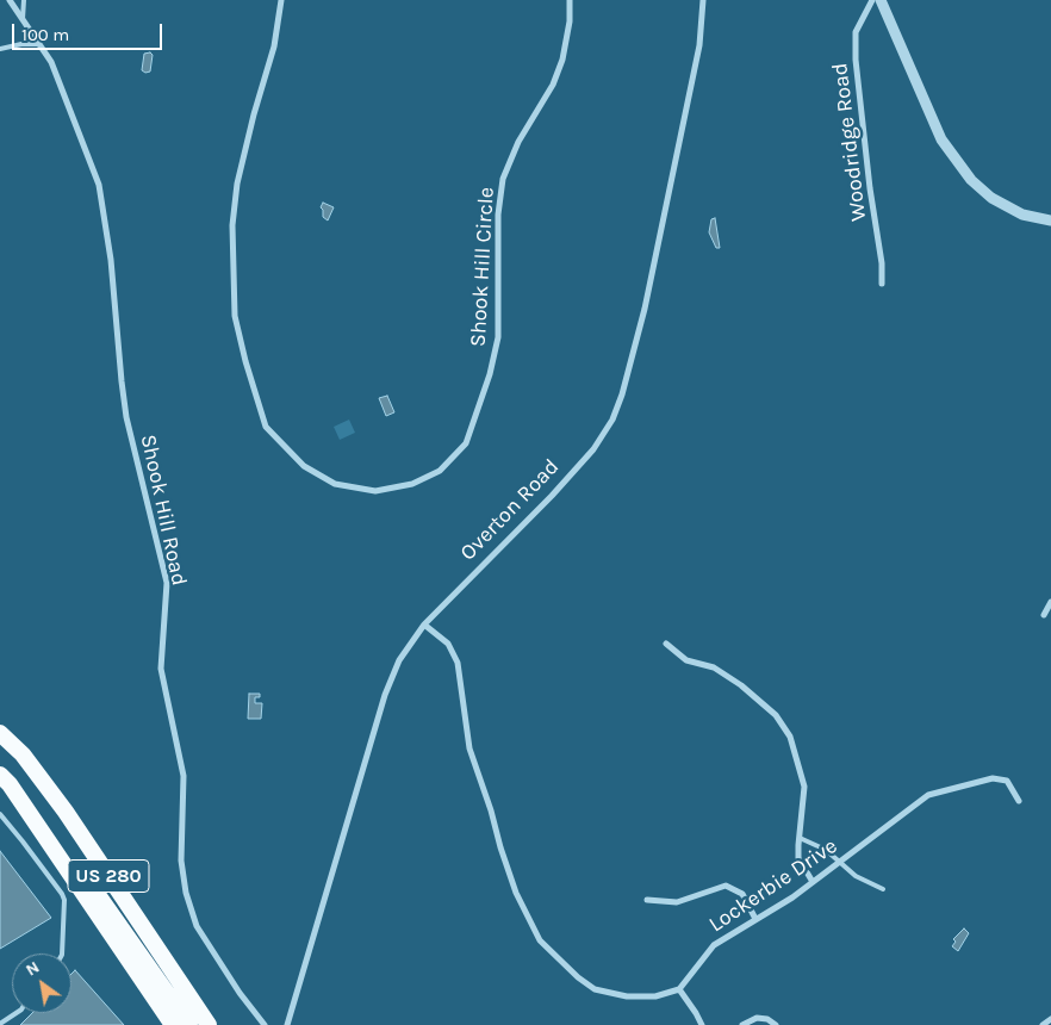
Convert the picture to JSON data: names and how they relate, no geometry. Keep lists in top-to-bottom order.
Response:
{
  "streets": {
    "highway": ["US 280"],
    "street": [
      "Woodridge Road",
      "Shook Hill Circle",
      "Shook Hill Road",
      "Overton Road",
      "Lockerbie Drive"
    ]
  },
  "scale_bar": "100 m",
  "north": "top left"
}
